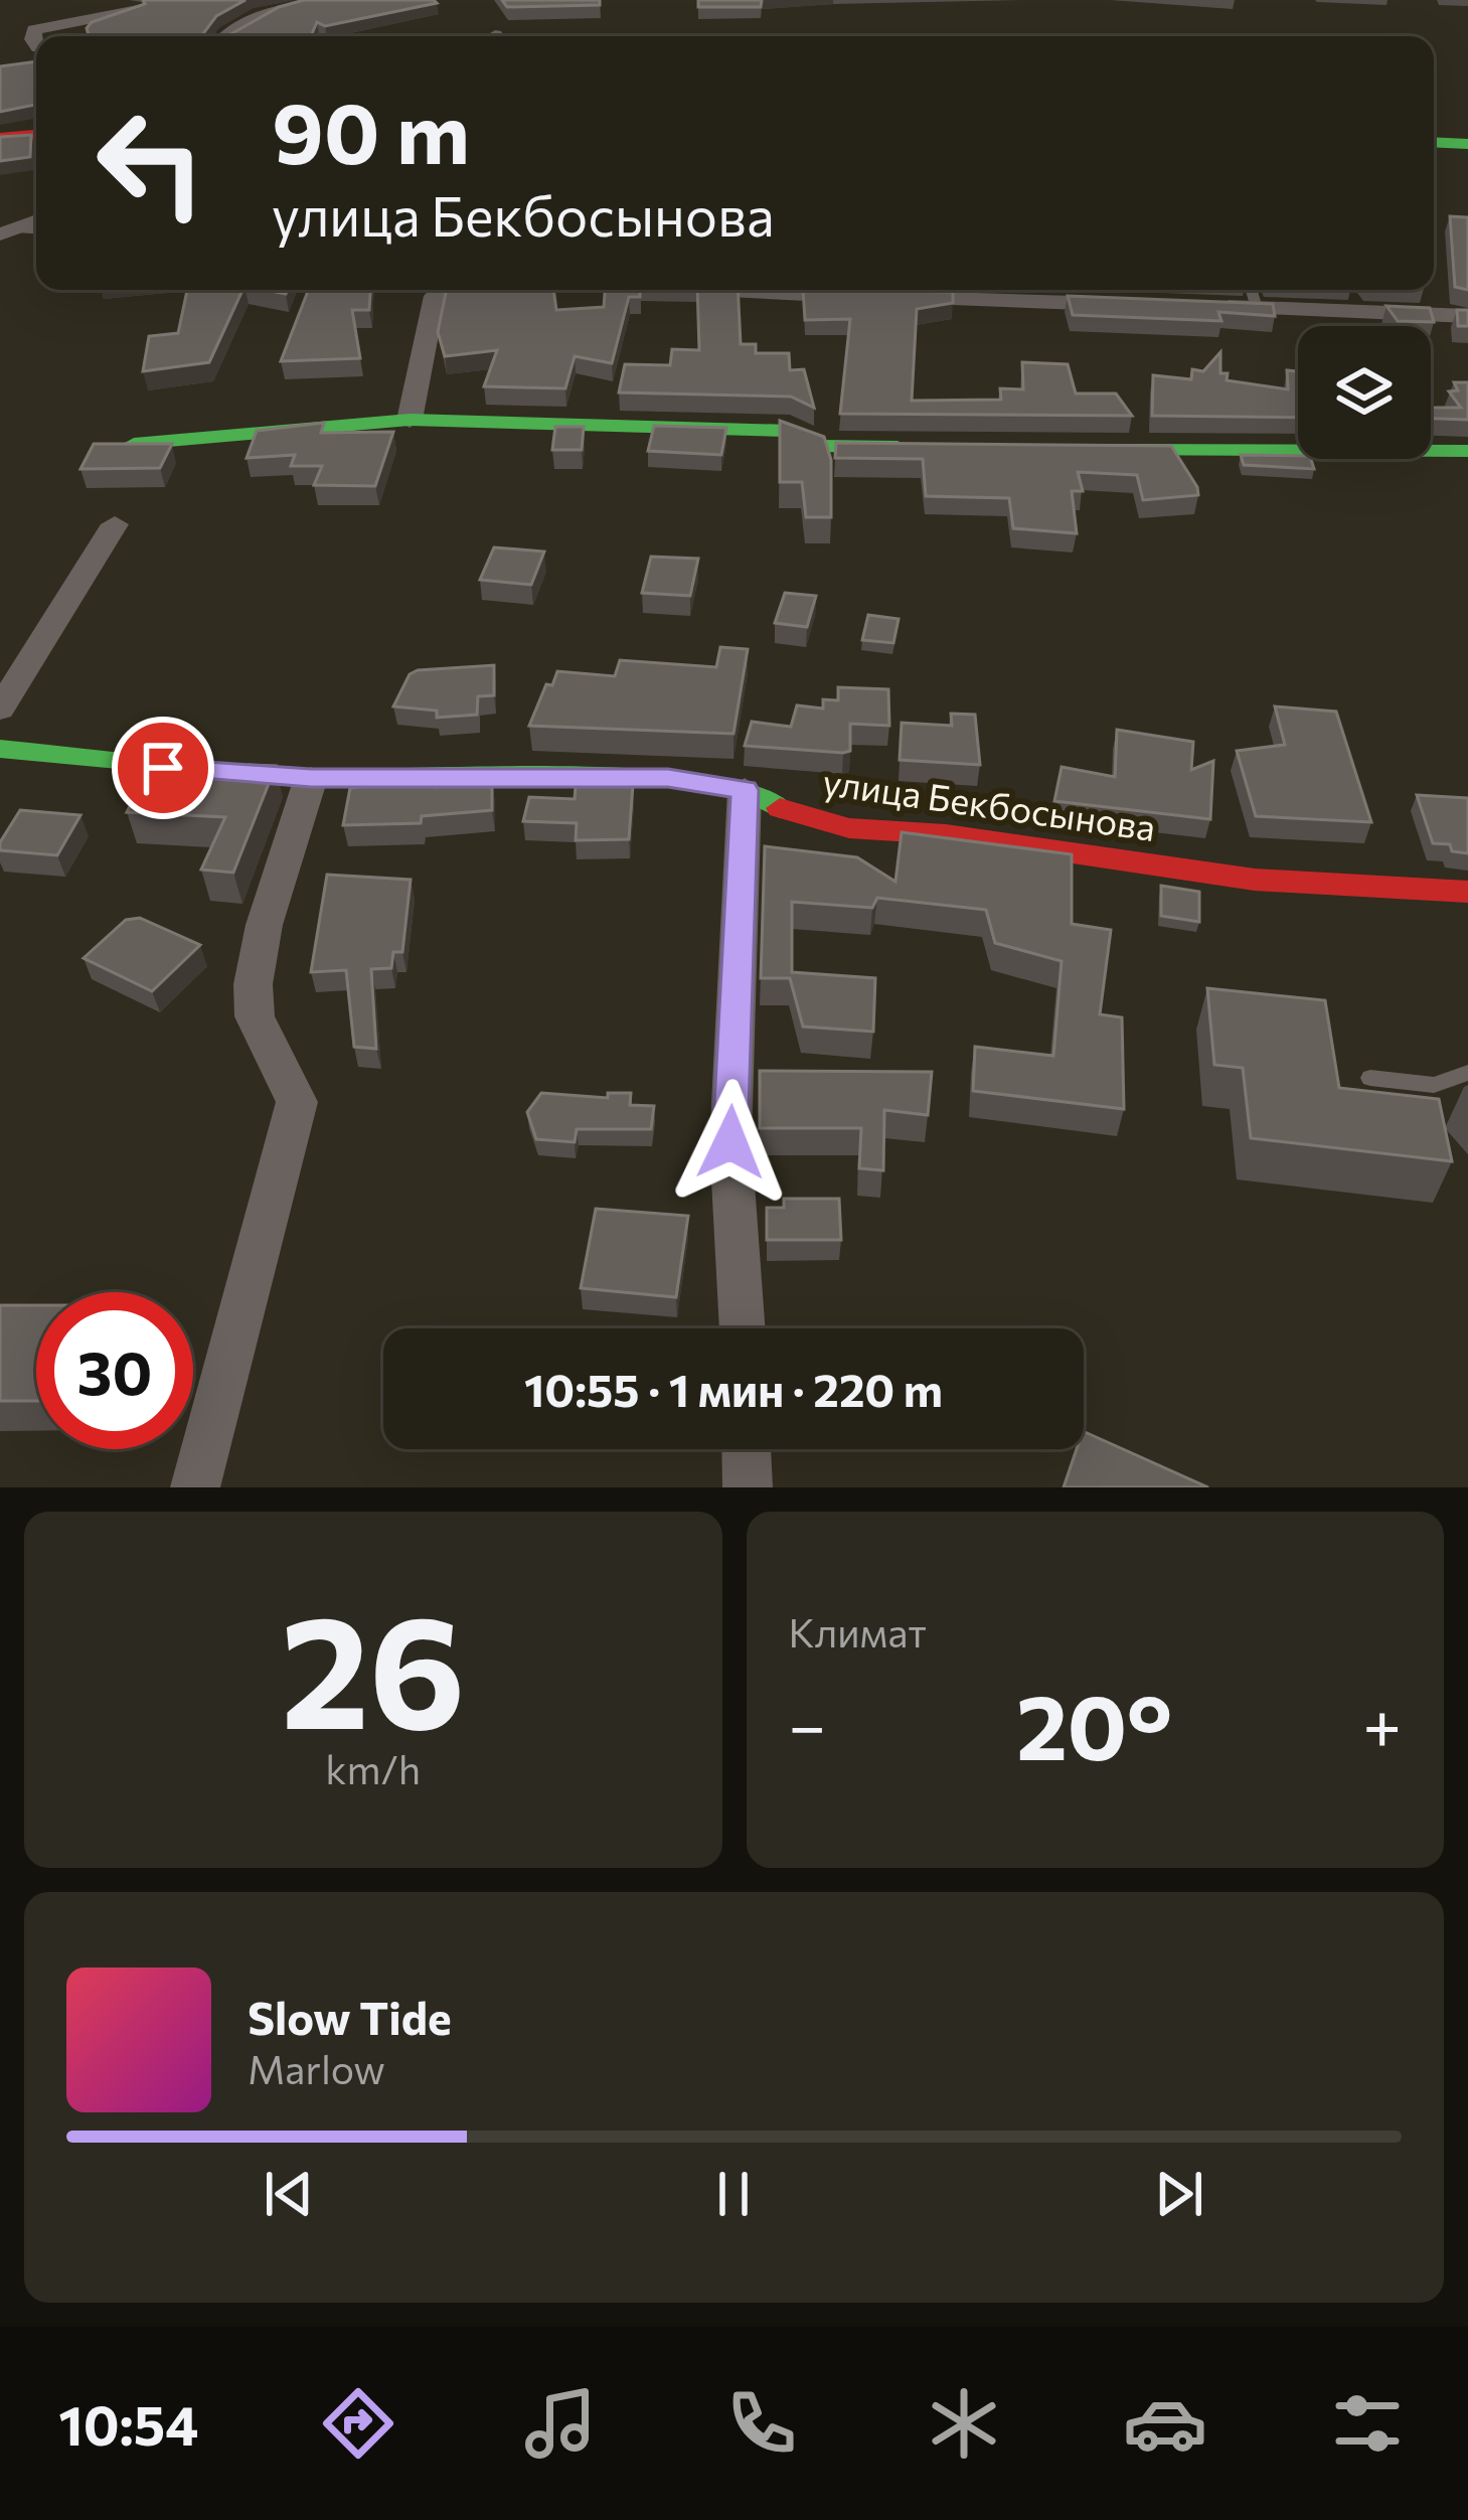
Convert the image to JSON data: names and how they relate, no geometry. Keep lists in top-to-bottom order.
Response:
{
  "streets": {
    "street": ["улица Бекбосынова"]
  },
  "page": {
    "turn": ["90 m", "улица Бекбосынова"],
    "limit": "30",
    "trip": "10:55 · 1 мин · 220 m",
    "tile": [
      ["26", "km/h"],
      "Климат"
    ],
    "heat": ["−", "20°", "+"],
    "song": ["Slow Tide", "Marlow"],
    "tabs": "10:54"
  }
}
